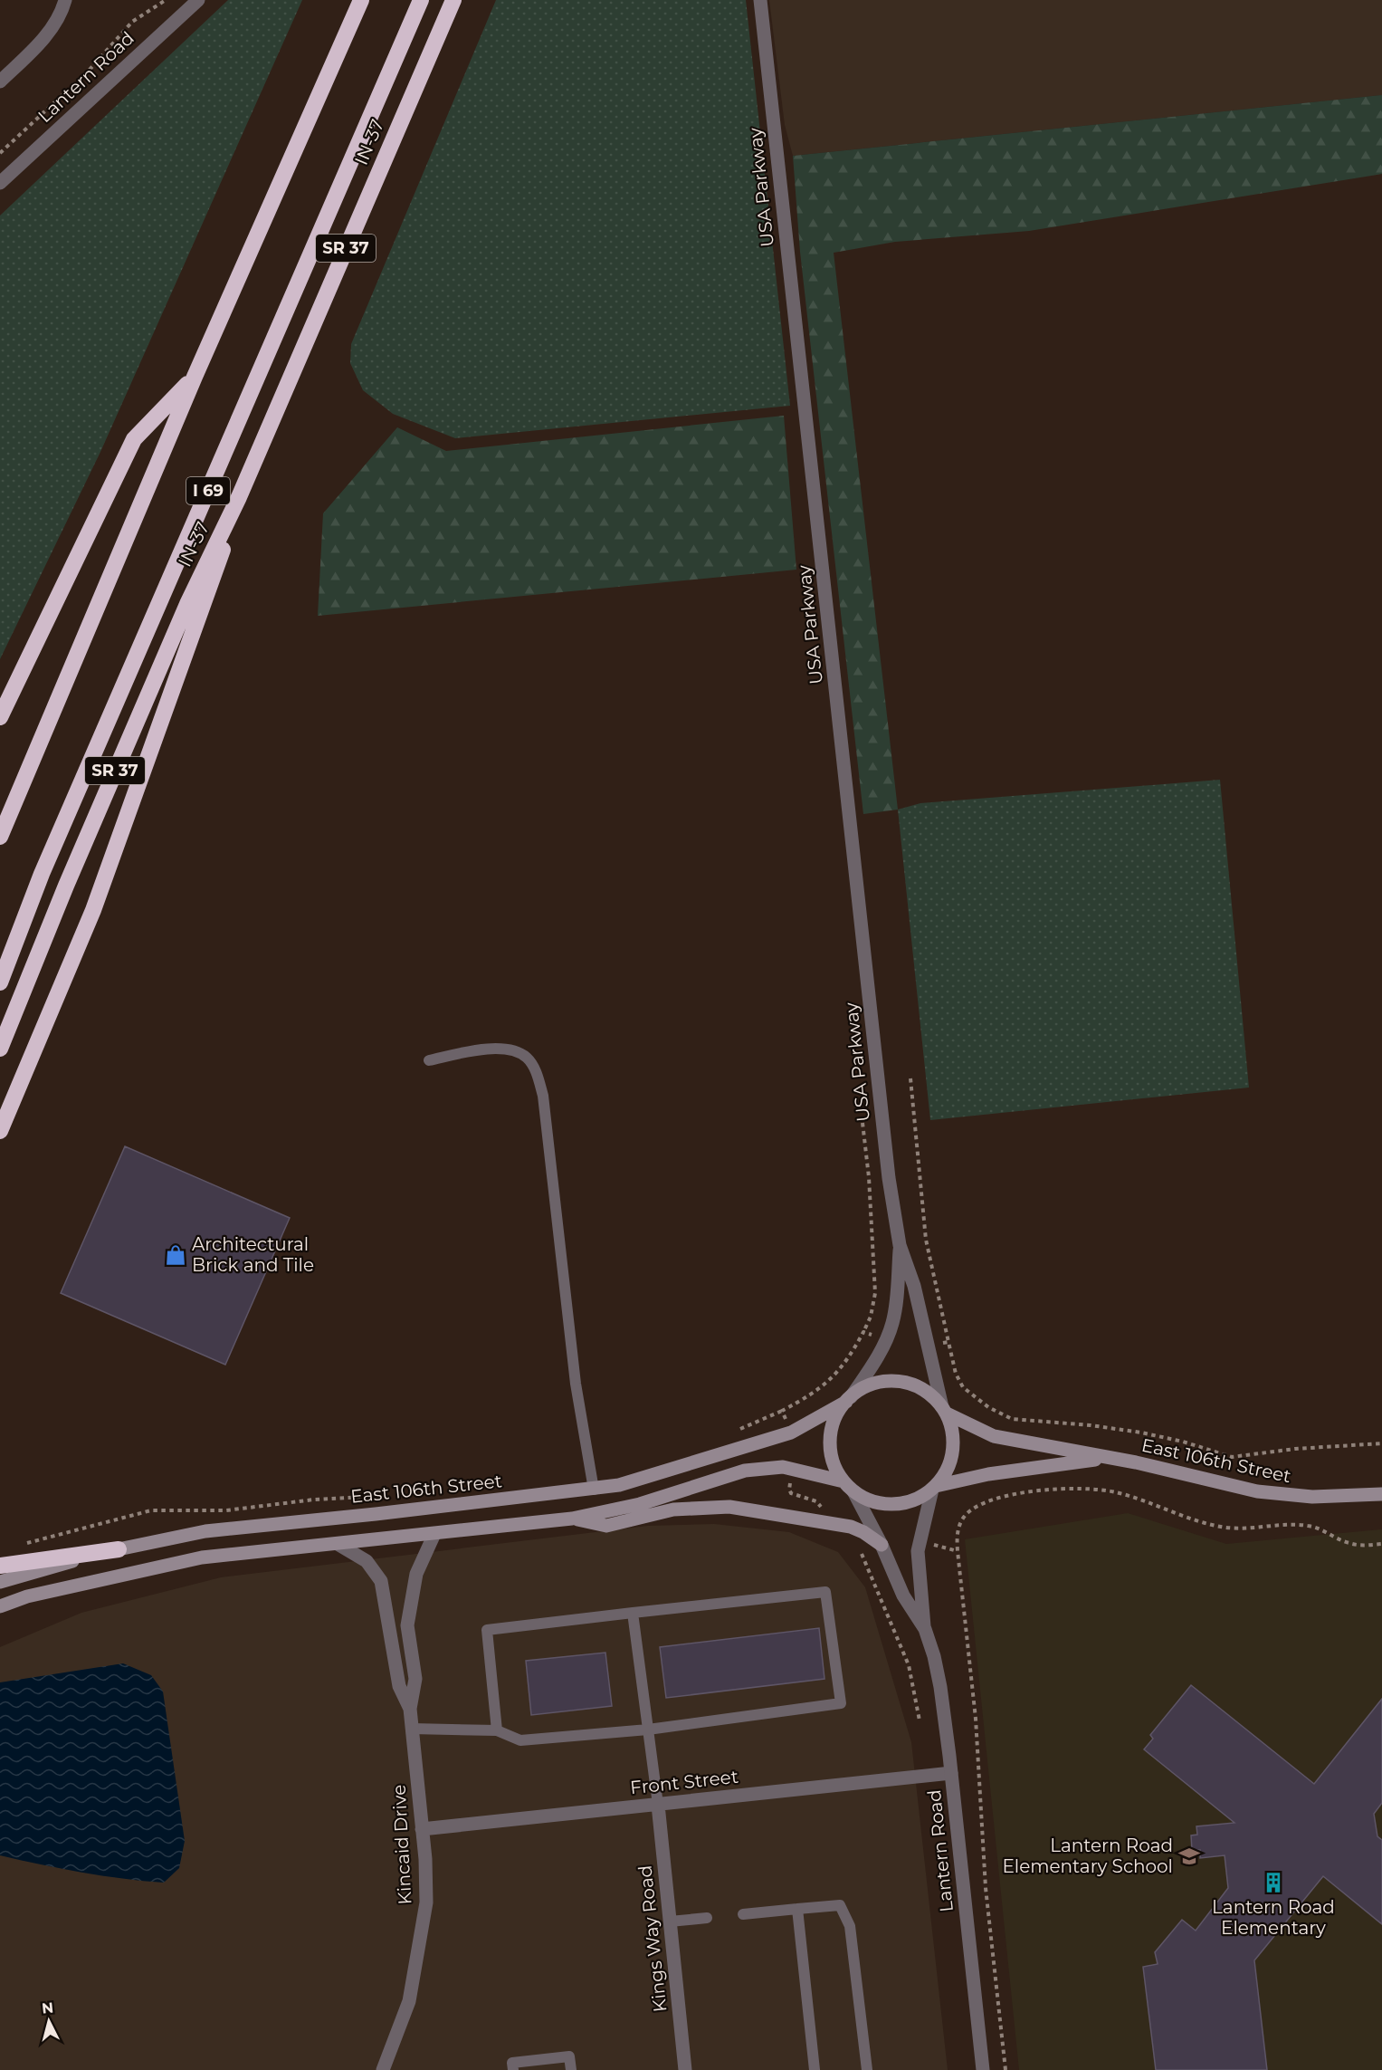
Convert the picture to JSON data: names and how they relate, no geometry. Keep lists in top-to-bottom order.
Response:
{
  "streets": {
    "highway": ["IN-37", "SR 37", "I 69"],
    "main road": ["East 106th Street"],
    "street": [
      "Lantern Road",
      "USA Parkway",
      "Front Street",
      "Kincaid Drive",
      "Kings Way Road"
    ]
  },
  "crossings": [
    ["Lantern Road", "USA Parkway"],
    ["Lantern Road", "East 106th Street"],
    ["Lantern Road", "Front Street"],
    ["USA Parkway", "East 106th Street"],
    ["Front Street", "Kincaid Drive"],
    ["Front Street", "Kings Way Road"]
  ],
  "places": {
    "shop": ["Architectural Brick and Tile"],
    "school or university": ["Lantern Road Elementary School"],
    "building": ["Lantern Road Elementary"]
  },
  "north": "top"
}
